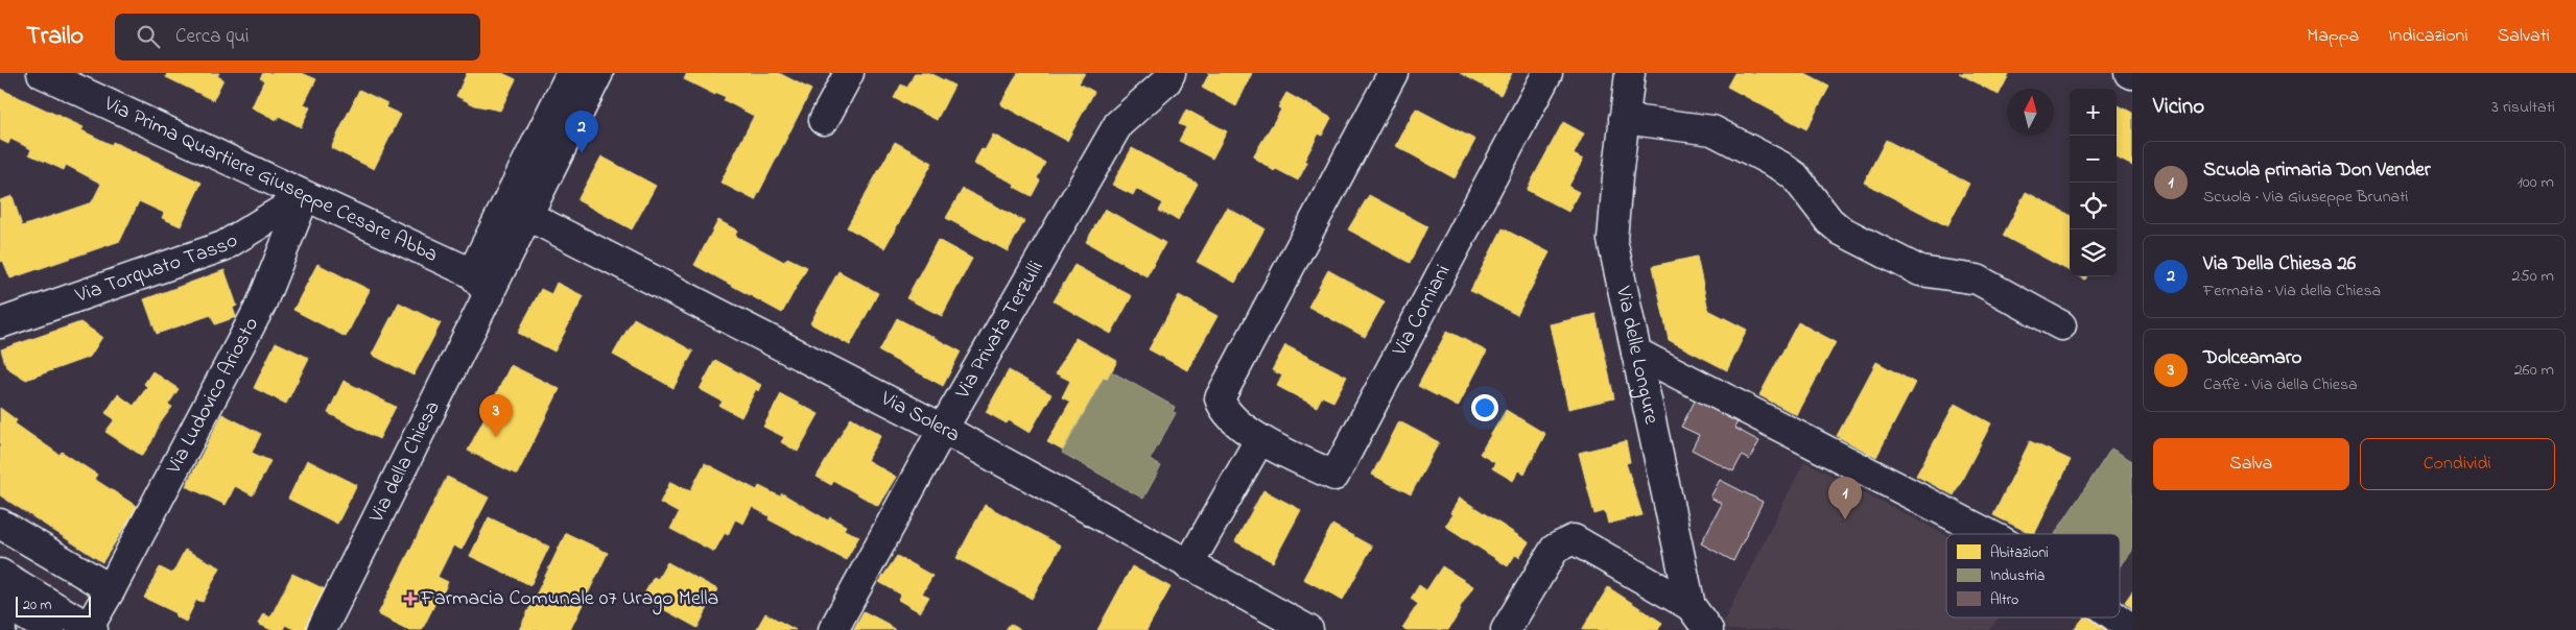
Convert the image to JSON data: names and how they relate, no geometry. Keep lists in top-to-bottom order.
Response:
{
  "streets": {
    "street": [
      "Via Prima Quartiere Giuseppe Cesare Abba",
      "Via Torquato Tasso",
      "Via Corniani",
      "Via Privata Terzulli",
      "Via delle Longure",
      "Via Ludovico Ariosto",
      "Via Solera",
      "Via della Chiesa"
    ]
  },
  "crossings": [
    ["Via Prima Quartiere Giuseppe Cesare Abba", "Via Torquato Tasso"],
    ["Via Prima Quartiere Giuseppe Cesare Abba", "Via Ludovico Ariosto"],
    ["Via Torquato Tasso", "Via Ludovico Ariosto"],
    ["Via Privata Terzulli", "Via Solera"],
    ["Via Solera", "Via della Chiesa"]
  ],
  "places": {
    "health": ["Farmacia Comunale 07 Urago Mella"]
  },
  "legend": ["Abitazioni", "Industria", "Altro"],
  "scale_bar": "20 m",
  "north": "top",
  "page": {
    "header": "Trailo",
    "search": "Cerca qui",
    "nav": ["Mappa", "Indicazioni", "Salvati"],
    "heading": ["Vicino", "3 risultati"],
    "map_buttons": ["+", "−"],
    "pins": ["2", "3", "1"],
    "list": [
      {
        "mark": "1",
        "name": "Scuola primaria Don Vender",
        "note": "Scuola · Via Giuseppe Brunati",
        "value": "100 m"
      },
      {
        "mark": "2",
        "name": "Via Della Chiesa 26",
        "note": "Fermata · Via della Chiesa",
        "value": "250 m"
      },
      {
        "mark": "3",
        "name": "Dolceamaro",
        "note": "Caffè · Via della Chiesa",
        "value": "260 m"
      }
    ],
    "buttons": ["Salva", "Condividi"],
    "scale": "20 m"
  }
}
